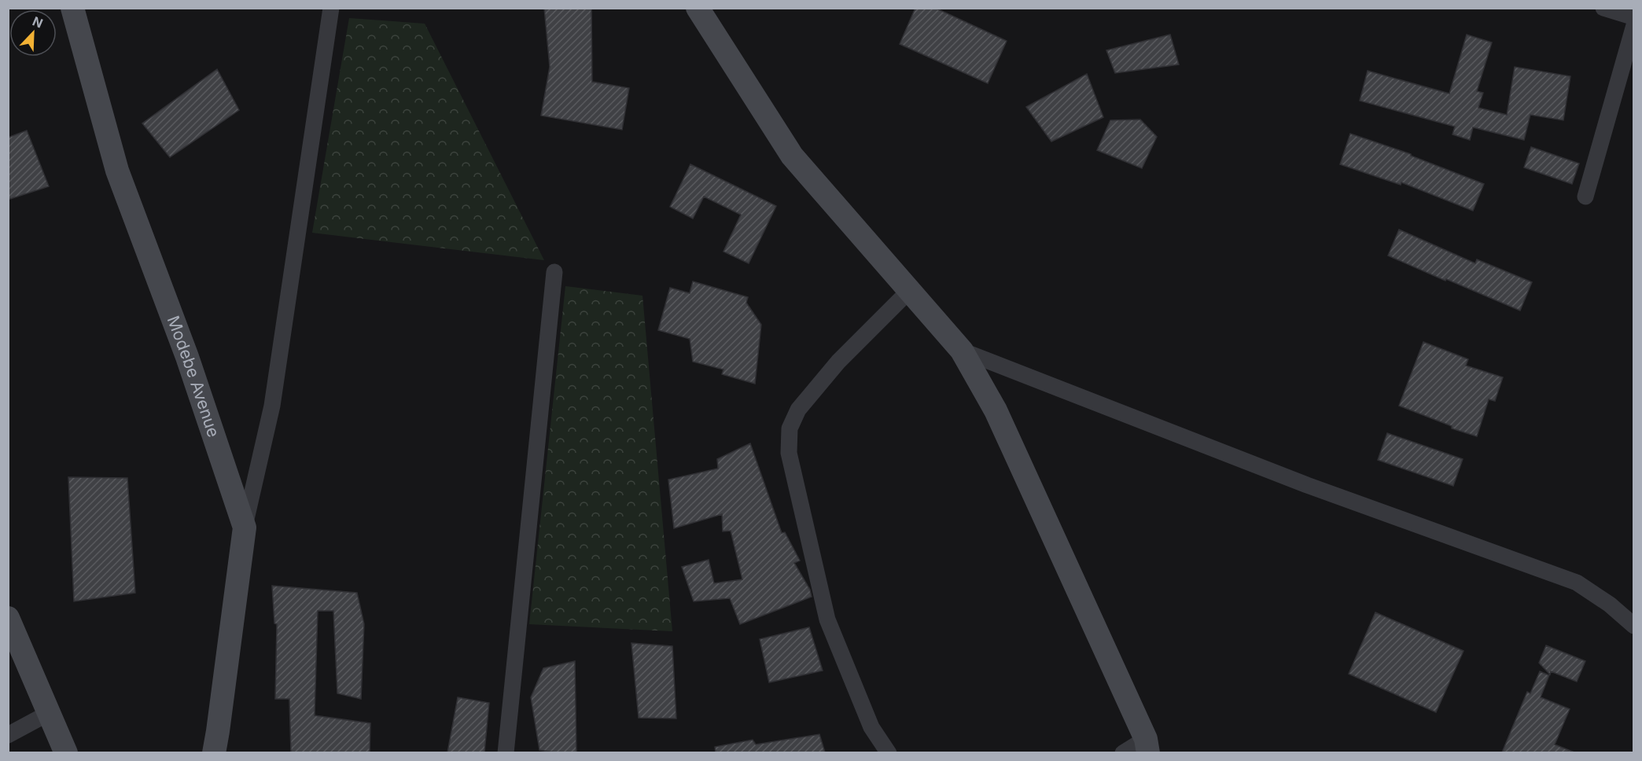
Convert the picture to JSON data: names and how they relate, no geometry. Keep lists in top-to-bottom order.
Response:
{
  "streets": {
    "street": ["Modebe Avenue"]
  },
  "north": "top right"
}
